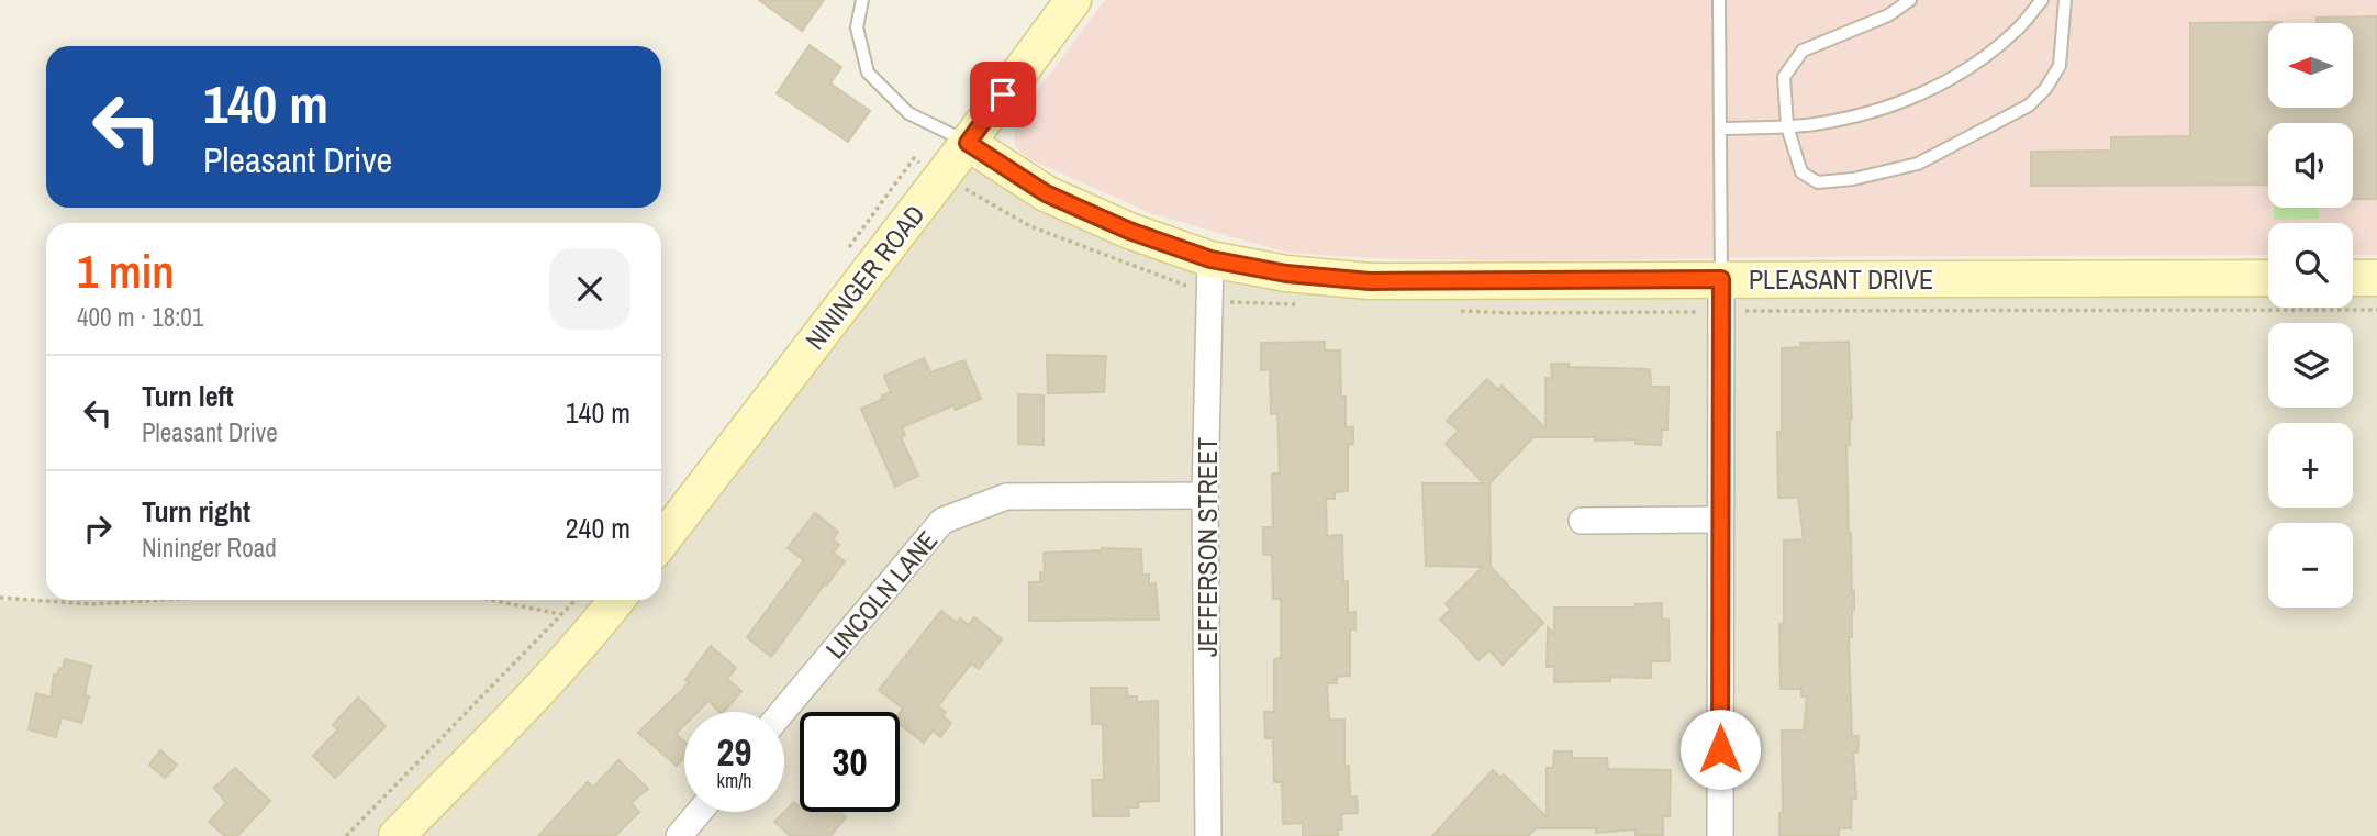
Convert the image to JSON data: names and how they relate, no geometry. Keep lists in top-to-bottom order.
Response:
{
  "streets": {
    "street": [
      "NININGER ROAD",
      "PLEASANT DRIVE",
      "JEFFERSON STREET",
      "LINCOLN LANE"
    ]
  },
  "crossings": [
    ["NININGER ROAD", "PLEASANT DRIVE"],
    ["PLEASANT DRIVE", "JEFFERSON STREET"],
    ["JEFFERSON STREET", "LINCOLN LANE"]
  ],
  "north": "left",
  "page": {
    "map_buttons": ["+", "−"],
    "turn": ["140 m", "Pleasant Drive"],
    "heading": ["1 min", "400 m · 18:01"],
    "list": [
      {
        "name": "Turn left",
        "note": "Pleasant Drive",
        "value": "140 m"
      },
      {
        "name": "Turn right",
        "note": "Nininger Road",
        "value": "240 m"
      }
    ],
    "speed": "29 km/h",
    "limit": "30"
  }
}
